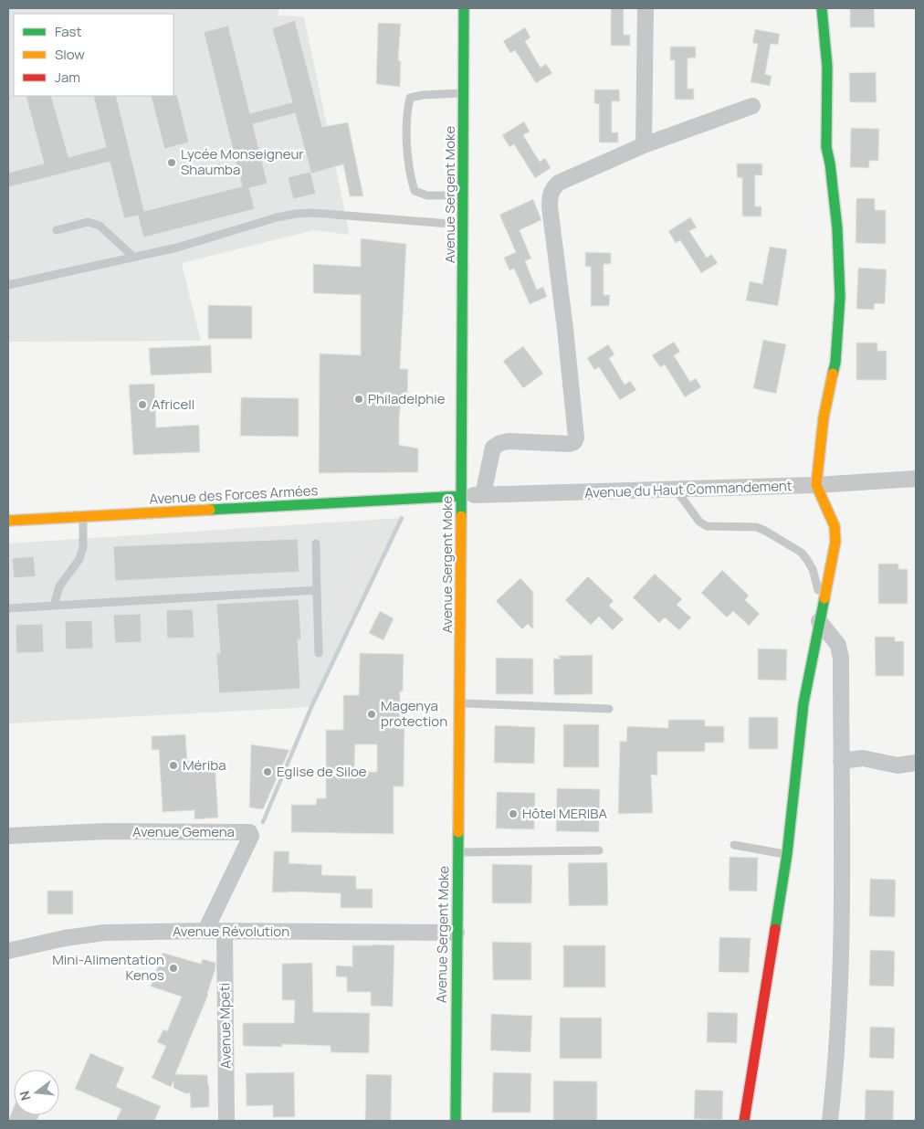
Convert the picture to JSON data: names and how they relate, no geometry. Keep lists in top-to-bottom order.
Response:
{
  "streets": {
    "street": [
      "Avenue Sergent Moke",
      "Avenue du Haut Commandement",
      "Avenue des Forces Armées",
      "Avenue Gemena",
      "Avenue Révolution",
      "Avenue Mpeti"
    ]
  },
  "crossings": [
    ["Avenue Sergent Moke", "Avenue du Haut Commandement"],
    ["Avenue Sergent Moke", "Avenue des Forces Armées"],
    ["Avenue Sergent Moke", "Avenue Révolution"],
    ["Avenue du Haut Commandement", "Avenue des Forces Armées"],
    ["Avenue Gemena", "Avenue Révolution"],
    ["Avenue Révolution", "Avenue Mpeti"]
  ],
  "places": [
    "Lycée Monseigneur Shaumba",
    "Philadelphie",
    "Africell",
    "Magenya protection",
    "Mériba",
    "Eglise de Siloe",
    "Hôtel MERIBA",
    "Mini-Alimentation Kenos"
  ],
  "legend": ["Fast", "Slow", "Jam"],
  "north": "left"
}
